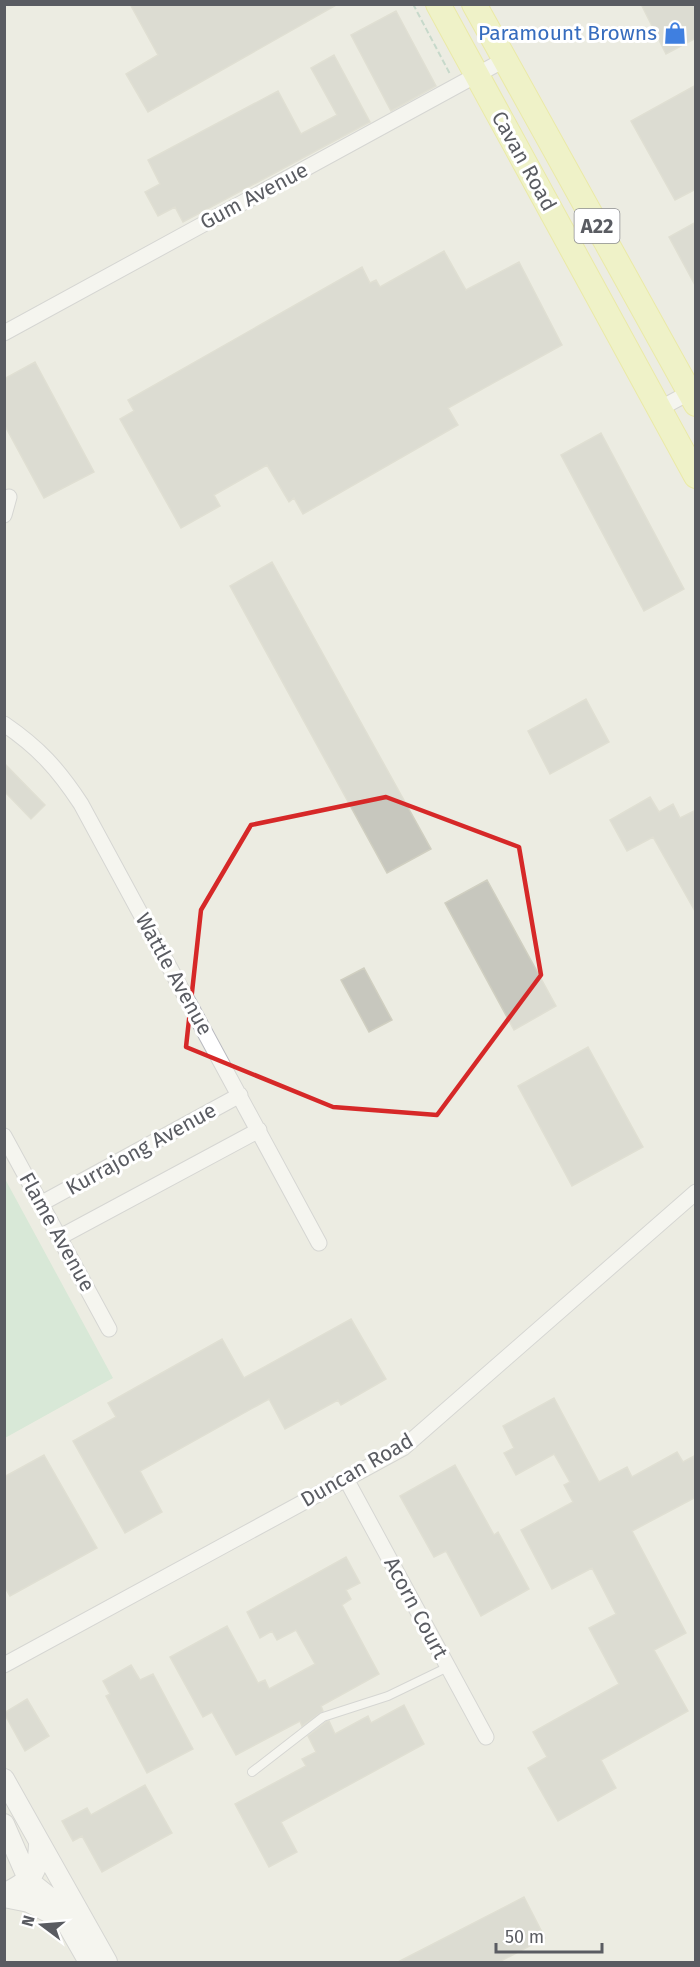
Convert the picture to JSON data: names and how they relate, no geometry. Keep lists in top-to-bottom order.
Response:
{
  "streets": {
    "main road": ["Cavan Road", "A22"],
    "street": [
      "Gum Avenue",
      "Wattle Avenue",
      "Kurrajong Avenue",
      "Flame Avenue",
      "Duncan Road",
      "Acorn Court"
    ]
  },
  "crossings": [
    ["Cavan Road", "Gum Avenue"],
    ["Wattle Avenue", "Kurrajong Avenue"],
    ["Kurrajong Avenue", "Flame Avenue"],
    ["Duncan Road", "Acorn Court"]
  ],
  "places": {
    "shop": ["Paramount Browns"]
  },
  "scale_bar": "50 m",
  "north": "left"
}
